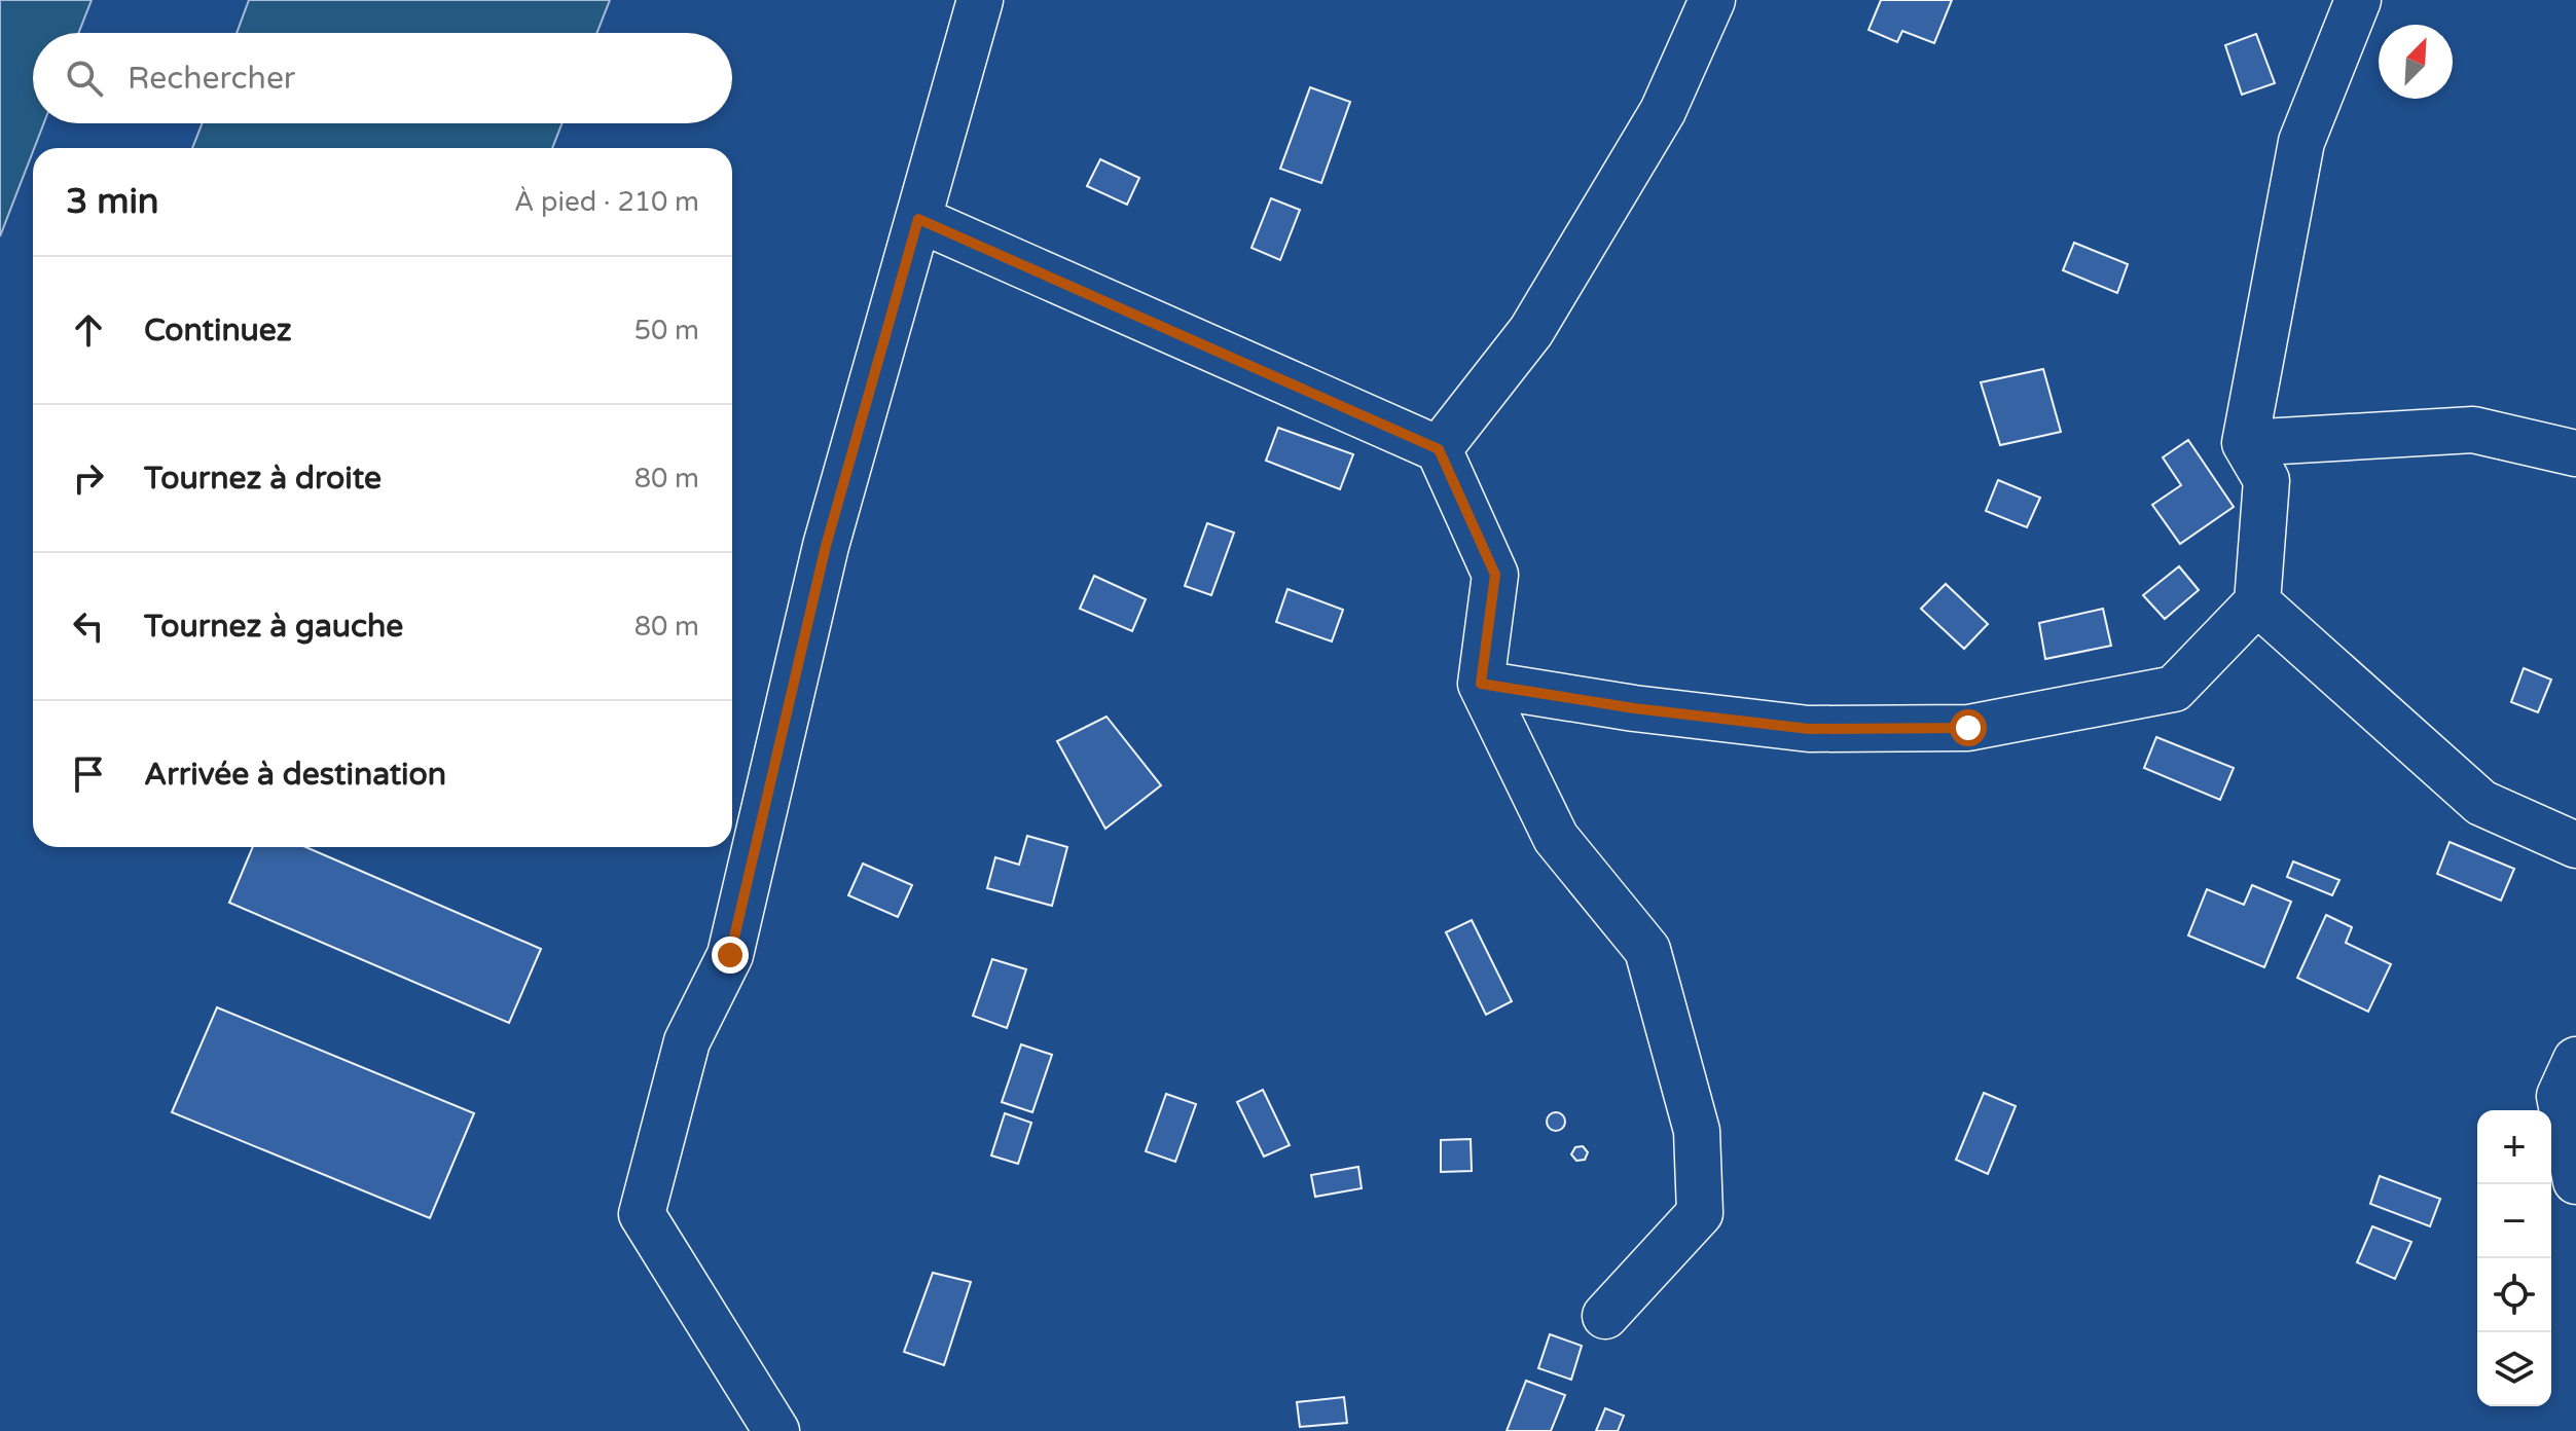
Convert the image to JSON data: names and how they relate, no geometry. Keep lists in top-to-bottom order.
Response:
{
  "north": "top right",
  "page": {
    "search": "Rechercher",
    "heading": ["3 min", "À pied · 210 m"],
    "list": [
      ["Continuez", "50 m"],
      ["Tournez à droite", "80 m"],
      ["Tournez à gauche", "80 m"],
      "Arrivée à destination"
    ],
    "map_buttons": ["+", "−"]
  }
}
